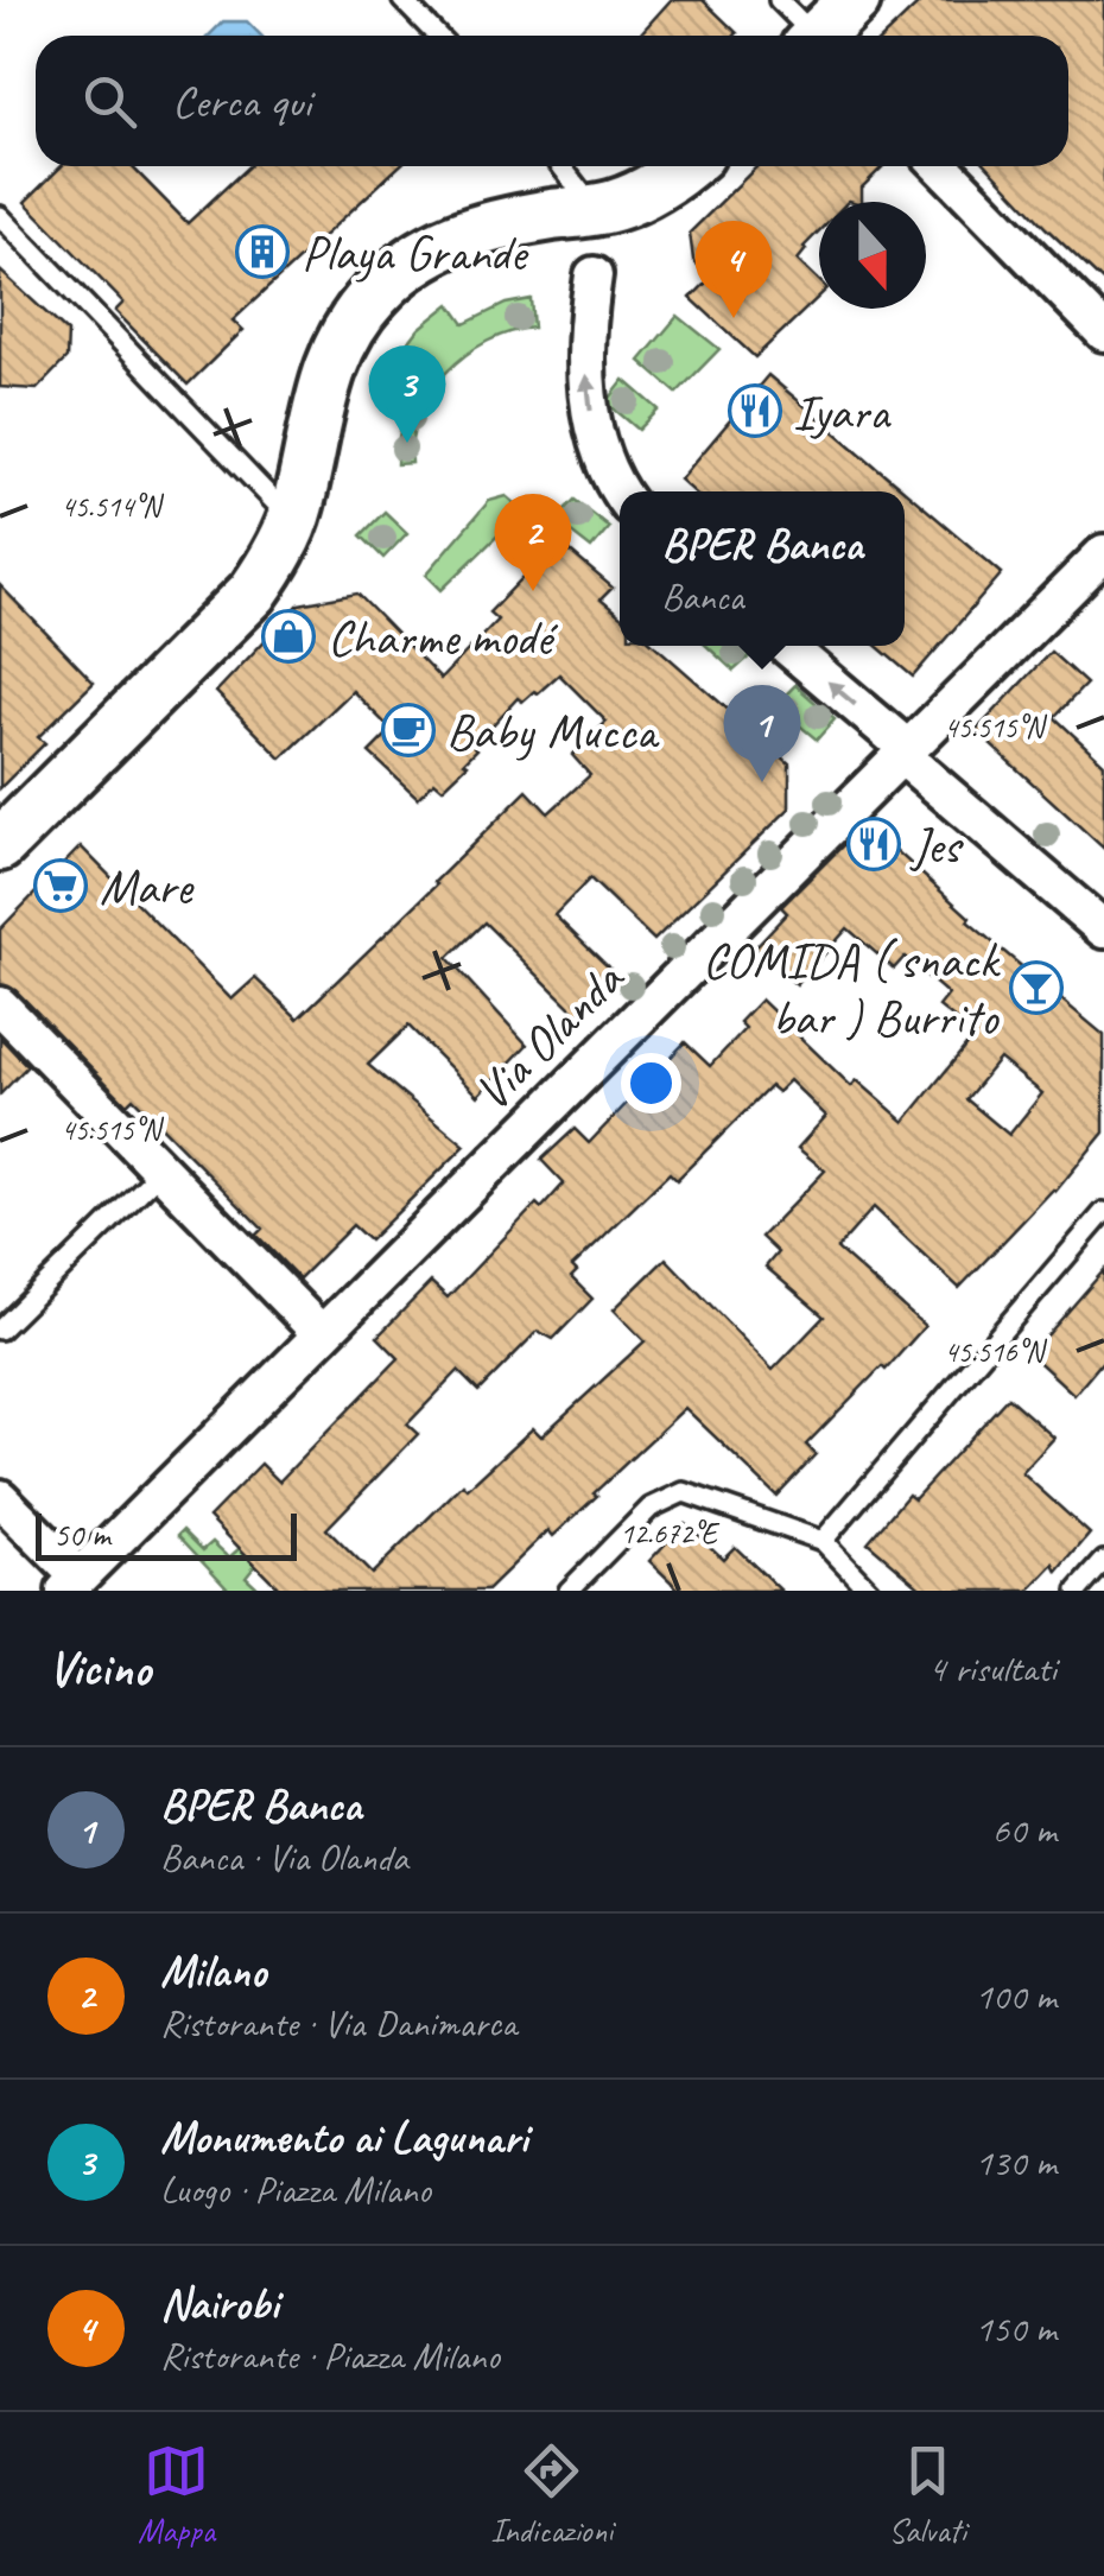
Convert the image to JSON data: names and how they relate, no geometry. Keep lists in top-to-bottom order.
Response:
{
  "streets": {
    "street": ["Via Olanda"]
  },
  "places": {
    "building": ["Playa Grande"],
    "restaurant": ["Iyara", "Jes"],
    "shop": ["Charme modé"],
    "cafe": ["Baby Mucca"],
    "supermarket": ["Mare"],
    "bar": ["COMIDA ( snack bar ) Burrito"]
  },
  "scale_bar": "50 m",
  "north": "bottom",
  "page": {
    "search": "Cerca qui",
    "pins": [
      "4",
      "3",
      "2",
      "1"
    ],
    "popup": ["BPER Banca", "Banca"],
    "scale": "50 m",
    "heading": ["Vicino", "4 risultati"],
    "list": [
      {
        "mark": "1",
        "name": "BPER Banca",
        "note": "Banca · Via Olanda",
        "value": "60 m"
      },
      {
        "mark": "2",
        "name": "Milano",
        "note": "Ristorante · Via Danimarca",
        "value": "100 m"
      },
      {
        "mark": "3",
        "name": "Monumento ai Lagunari",
        "note": "Luogo · Piazza Milano",
        "value": "130 m"
      },
      {
        "mark": "4",
        "name": "Nairobi",
        "note": "Ristorante · Piazza Milano",
        "value": "150 m"
      }
    ],
    "nav": ["Mappa", "Indicazioni", "Salvati"]
  },
  "coordinates": [
    "45.514°N",
    "45.515°N",
    "45.516°N",
    "12.672°E"
  ]
}
